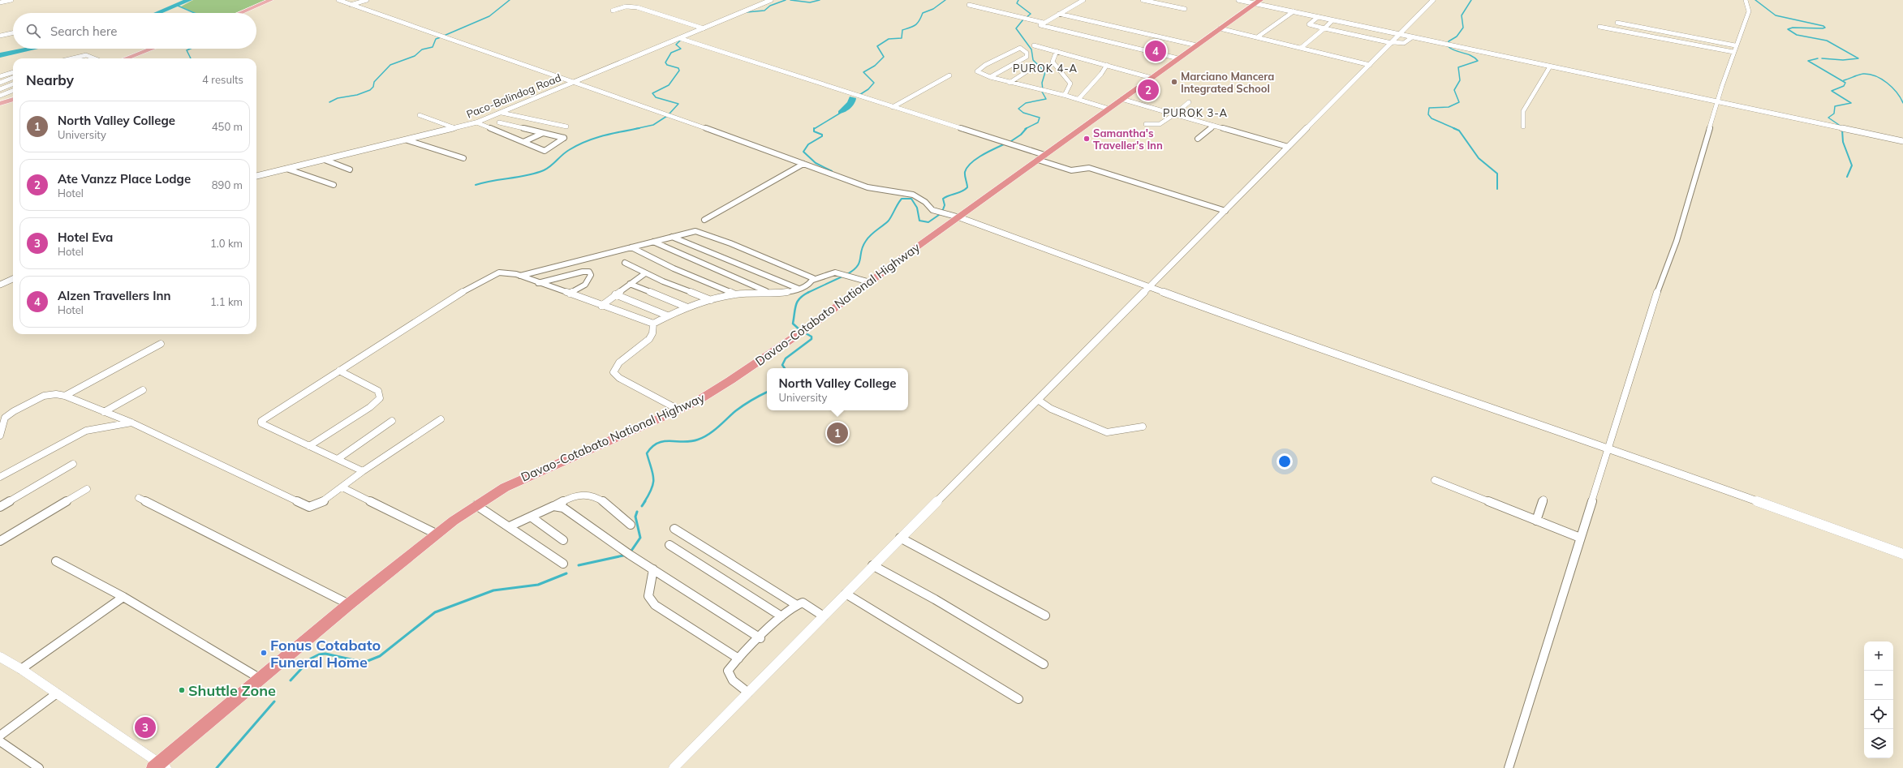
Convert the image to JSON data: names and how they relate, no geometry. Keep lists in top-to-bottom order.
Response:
{
  "streets": {
    "highway": ["Davao-Cotabato National Highway"],
    "street": ["Paco-Balindog Road"]
  },
  "districts": ["PUROK 4-A", "PUROK 3-A"],
  "places": [
    "Marciano Mancera Integrated School",
    "Samantha's Traveller's Inn",
    "Fonus Cotabato Funeral Home",
    "Shuttle Zone"
  ],
  "page": {
    "search": "Search here",
    "pins": [
      "4",
      "2",
      "1",
      "3"
    ],
    "heading": ["Nearby", "4 results"],
    "list": [
      {
        "mark": "1",
        "name": "North Valley College",
        "note": "University",
        "value": "450 m"
      },
      {
        "mark": "2",
        "name": "Ate Vanzz Place Lodge",
        "note": "Hotel",
        "value": "890 m"
      },
      {
        "mark": "3",
        "name": "Hotel Eva",
        "note": "Hotel",
        "value": "1.0 km"
      },
      {
        "mark": "4",
        "name": "Alzen Travellers Inn",
        "note": "Hotel",
        "value": "1.1 km"
      }
    ],
    "popup": ["North Valley College", "University"],
    "map_buttons": ["+", "−"]
  }
}
